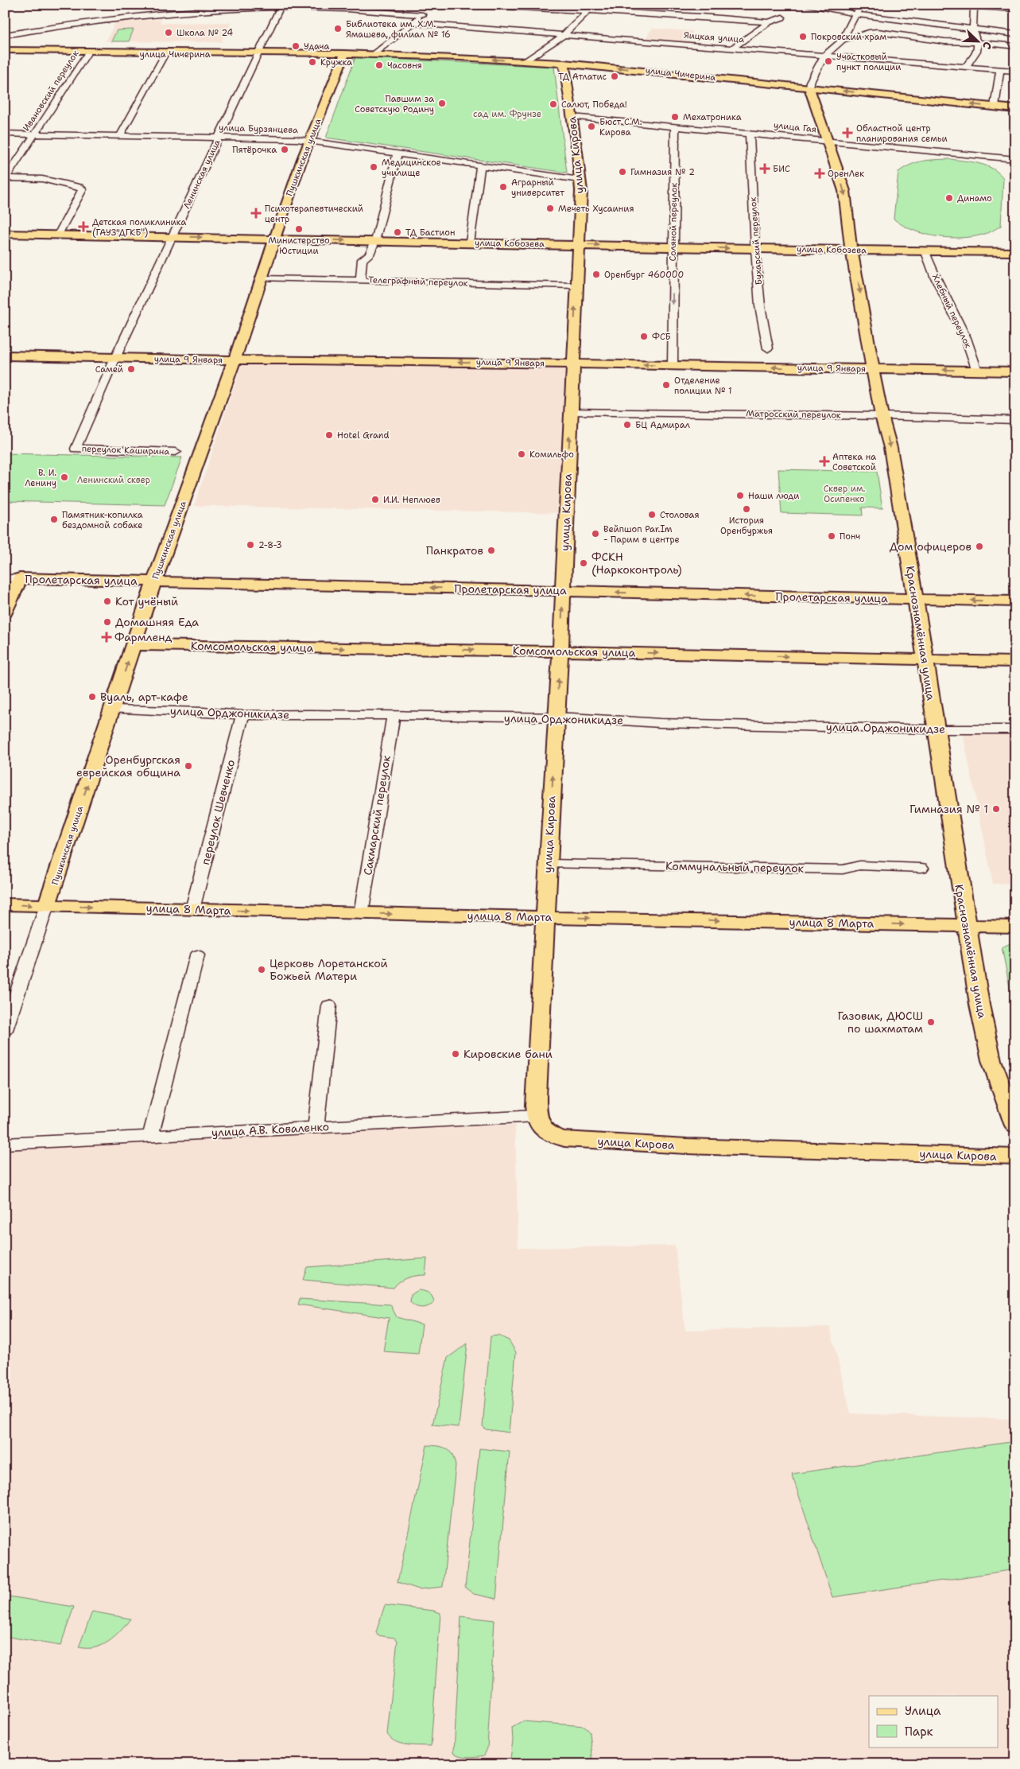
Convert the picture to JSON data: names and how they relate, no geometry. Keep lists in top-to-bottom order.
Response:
{
  "streets": {
    "main road": [
      "улица Чичерина",
      "улица Кирова",
      "Пушкинская улица",
      "улица Кобозева",
      "улица 9 Января",
      "Пролетарская улица",
      "Краснознамённая улица",
      "Комсомольская улица",
      "улица 8 Марта"
    ],
    "street": [
      "Яицкая улица",
      "Ивановский переулок",
      "улица Гая",
      "улица Бурзянцева",
      "Ленинская улица",
      "Соляной переулок",
      "Бухарский переулок",
      "Телеграфный переулок",
      "Хлебный переулок",
      "Матросский переулок",
      "переулок Каширина",
      "улица Орджоникидзе",
      "переулок Шевченко",
      "Сакмарский переулок",
      "Коммунальный переулок",
      "улица А.В. Коваленко"
    ]
  },
  "crossings": [
    ["улица Чичерина", "Ивановский переулок"],
    ["улица Чичерина", "улица Кирова"],
    ["улица Чичерина", "Пушкинская улица"],
    ["улица Чичерина", "Ленинская улица"],
    ["улица Чичерина", "Краснознамённая улица"],
    ["Ивановский переулок", "улица Бурзянцева"],
    ["улица Гая", "улица Кирова"],
    ["улица Гая", "Соляной переулок"],
    ["улица Гая", "Бухарский переулок"],
    ["улица Гая", "Краснознамённая улица"],
    ["улица Бурзянцева", "улица Кирова"],
    ["улица Бурзянцева", "Пушкинская улица"],
    ["улица Бурзянцева", "Ленинская улица"],
    ["улица Кирова", "улица Кобозева"],
    ["улица Кирова", "Телеграфный переулок"],
    ["улица Кирова", "улица 9 Января"],
    ["улица Кирова", "Матросский переулок"],
    ["улица Кирова", "Пролетарская улица"],
    ["улица Кирова", "Комсомольская улица"],
    ["улица Кирова", "улица Орджоникидзе"],
    ["улица Кирова", "Коммунальный переулок"],
    ["улица Кирова", "улица 8 Марта"],
    ["улица Кирова", "улица А.В. Коваленко"],
    ["Пушкинская улица", "улица Кобозева"],
    ["Пушкинская улица", "Телеграфный переулок"],
    ["Пушкинская улица", "улица 9 Января"],
    ["Пушкинская улица", "Пролетарская улица"],
    ["Пушкинская улица", "Комсомольская улица"],
    ["Пушкинская улица", "улица Орджоникидзе"],
    ["Пушкинская улица", "улица 8 Марта"],
    ["Ленинская улица", "улица Кобозева"],
    ["Ленинская улица", "улица 9 Января"],
    ["Ленинская улица", "переулок Каширина"],
    ["Соляной переулок", "улица Кобозева"],
    ["Соляной переулок", "улица 9 Января"],
    ["Бухарский переулок", "улица Кобозева"],
    ["улица Кобозева", "Хлебный переулок"],
    ["улица Кобозева", "Краснознамённая улица"],
    ["Хлебный переулок", "улица 9 Января"],
    ["улица 9 Января", "Краснознамённая улица"],
    ["Матросский переулок", "Краснознамённая улица"],
    ["Пролетарская улица", "Краснознамённая улица"],
    ["Краснознамённая улица", "Комсомольская улица"],
    ["Краснознамённая улица", "улица Орджоникидзе"],
    ["Краснознамённая улица", "улица 8 Марта"],
    ["улица Орджоникидзе", "переулок Шевченко"],
    ["улица Орджоникидзе", "Сакмарский переулок"],
    ["переулок Шевченко", "улица 8 Марта"],
    ["Сакмарский переулок", "улица 8 Марта"]
  ],
  "one_way": [
    "улица Чичерина",
    "Соляной переулок",
    "улица Кобозева",
    "улица 9 Января",
    "Пролетарская улица",
    "Краснознамённая улица",
    "Комсомольская улица",
    "улица 8 Марта"
  ],
  "parks": ["сад им. Фрунзе", "Ленинский сквер", "Сквер им. Осипенко"],
  "places": {
    "other": [
      "Библиотека им. Х.М. Ямашева, филиал № 16",
      "Школа № 24",
      "Покровский храм",
      "Удача",
      "Участковый пункт полиции",
      "Кружка",
      "Часовня",
      "ТД Атлатис",
      "Павшим за Советскую Родину",
      "Салют, Победа!",
      "Мехатроника",
      "Бюст С.М. Кирова",
      "Пятёрочка",
      "Медицинское училище",
      "Гимназия № 2",
      "Аграрный университет",
      "Динамо",
      "Мечеть Хусаиния",
      "Министерство Юстиции",
      "ТД Бастион",
      "Оренбург 460000",
      "ФСБ",
      "Самей",
      "Отделение полиции № 1",
      "БЦ Адмирал",
      "Hotel Grand",
      "Комильфо",
      "В. И. Ленину",
      "Наши люди",
      "И.И. Неплюев",
      "История Оренбуржья",
      "Столовая",
      "Памятник-копилка бездомной собаке",
      "Вейпшоп Par.Im - Парим в центре",
      "Понч",
      "2-8-3",
      "Дом офицеров",
      "Панкратов",
      "ФСКН (Наркоконтроль)",
      "Кот учёный",
      "Домашняя Еда",
      "Вуаль, арт-кафе",
      "Оренбургская еврейская община",
      "Гимназия № 1",
      "Церковь Лоретанской Божьей Матери",
      "Газовик, ДЮСШ по шахматам",
      "Кировские бани"
    ],
    "health": [
      "Областной центр планирования семьи",
      "БИС",
      "ОренЛек",
      "Психотерапевтический центр",
      "Детская поликлиника (ГАУЗ\"ДГКБ\")",
      "Аптека на Советской",
      "Фармленд"
    ]
  },
  "legend": ["Улица", "Парк"],
  "north": "bottom right"
}
